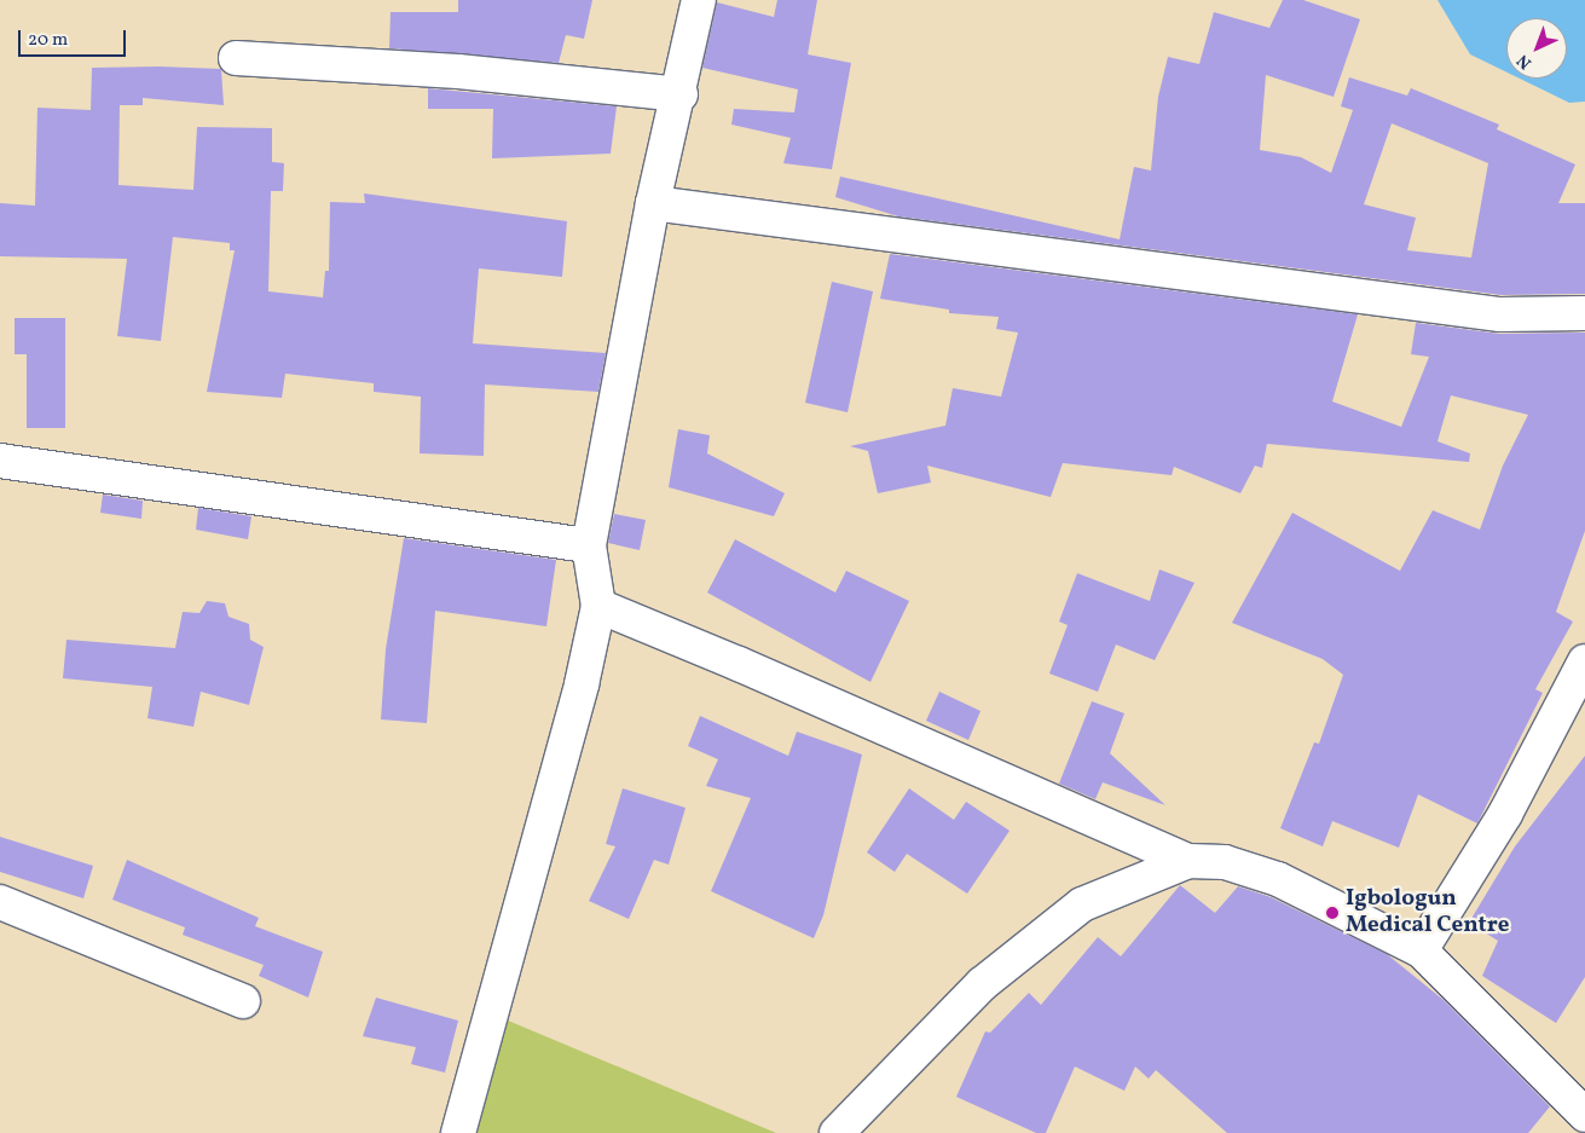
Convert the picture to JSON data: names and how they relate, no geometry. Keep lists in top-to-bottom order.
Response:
{
  "places": ["Igbologun Medical Centre"],
  "scale_bar": "20 m",
  "north": "bottom left"
}
